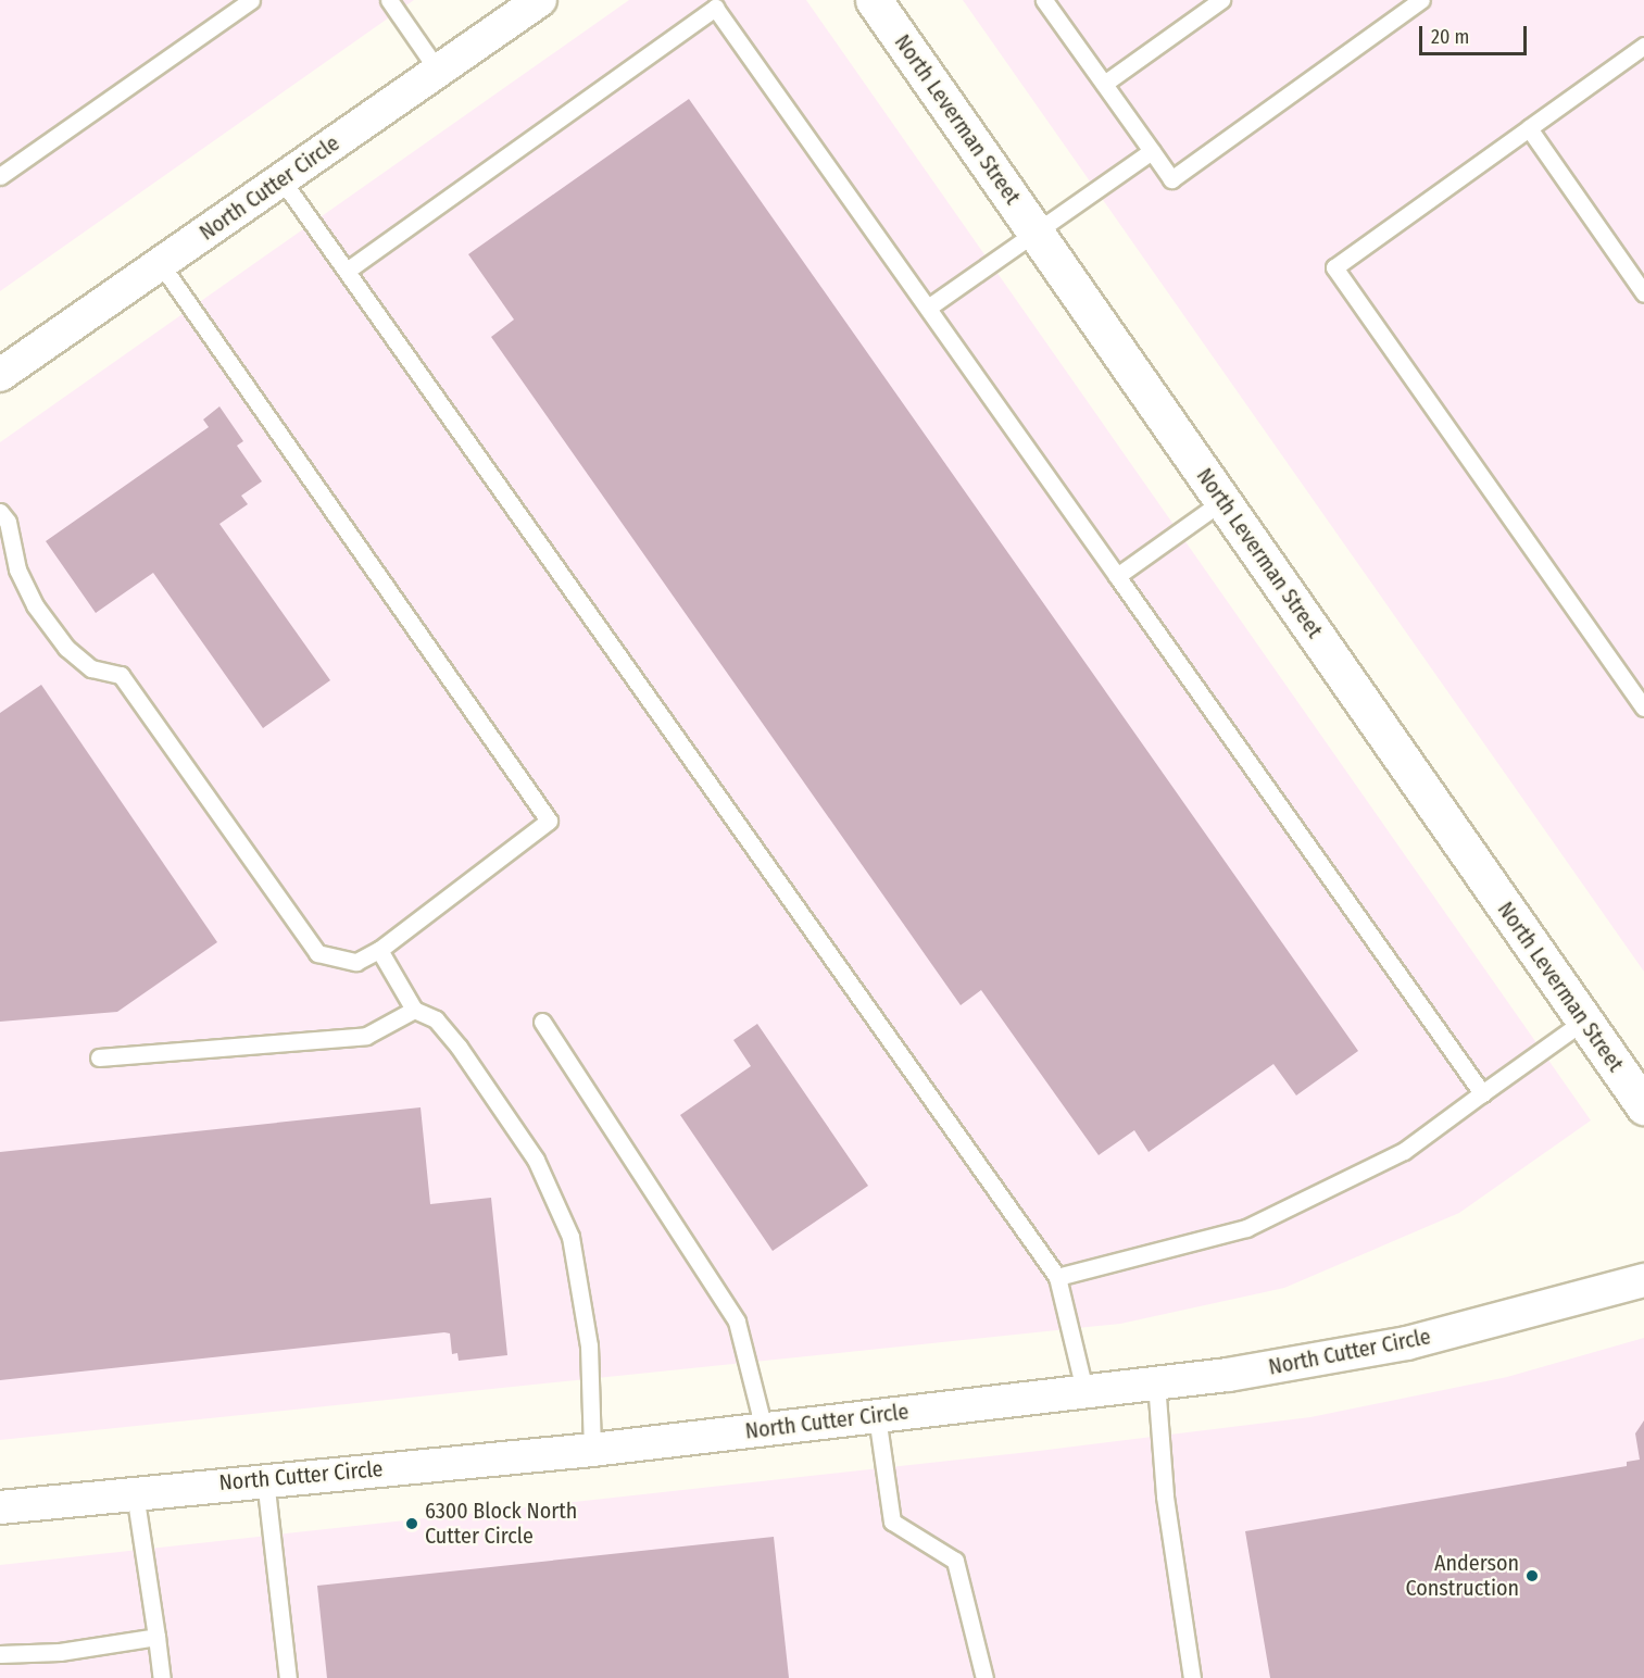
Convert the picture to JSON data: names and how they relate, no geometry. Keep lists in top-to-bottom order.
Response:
{
  "streets": {
    "street": ["North Leverman Street", "North Cutter Circle"]
  },
  "places": ["6300 Block North Cutter Circle", "Anderson Construction"],
  "scale_bar": "20 m"
}
